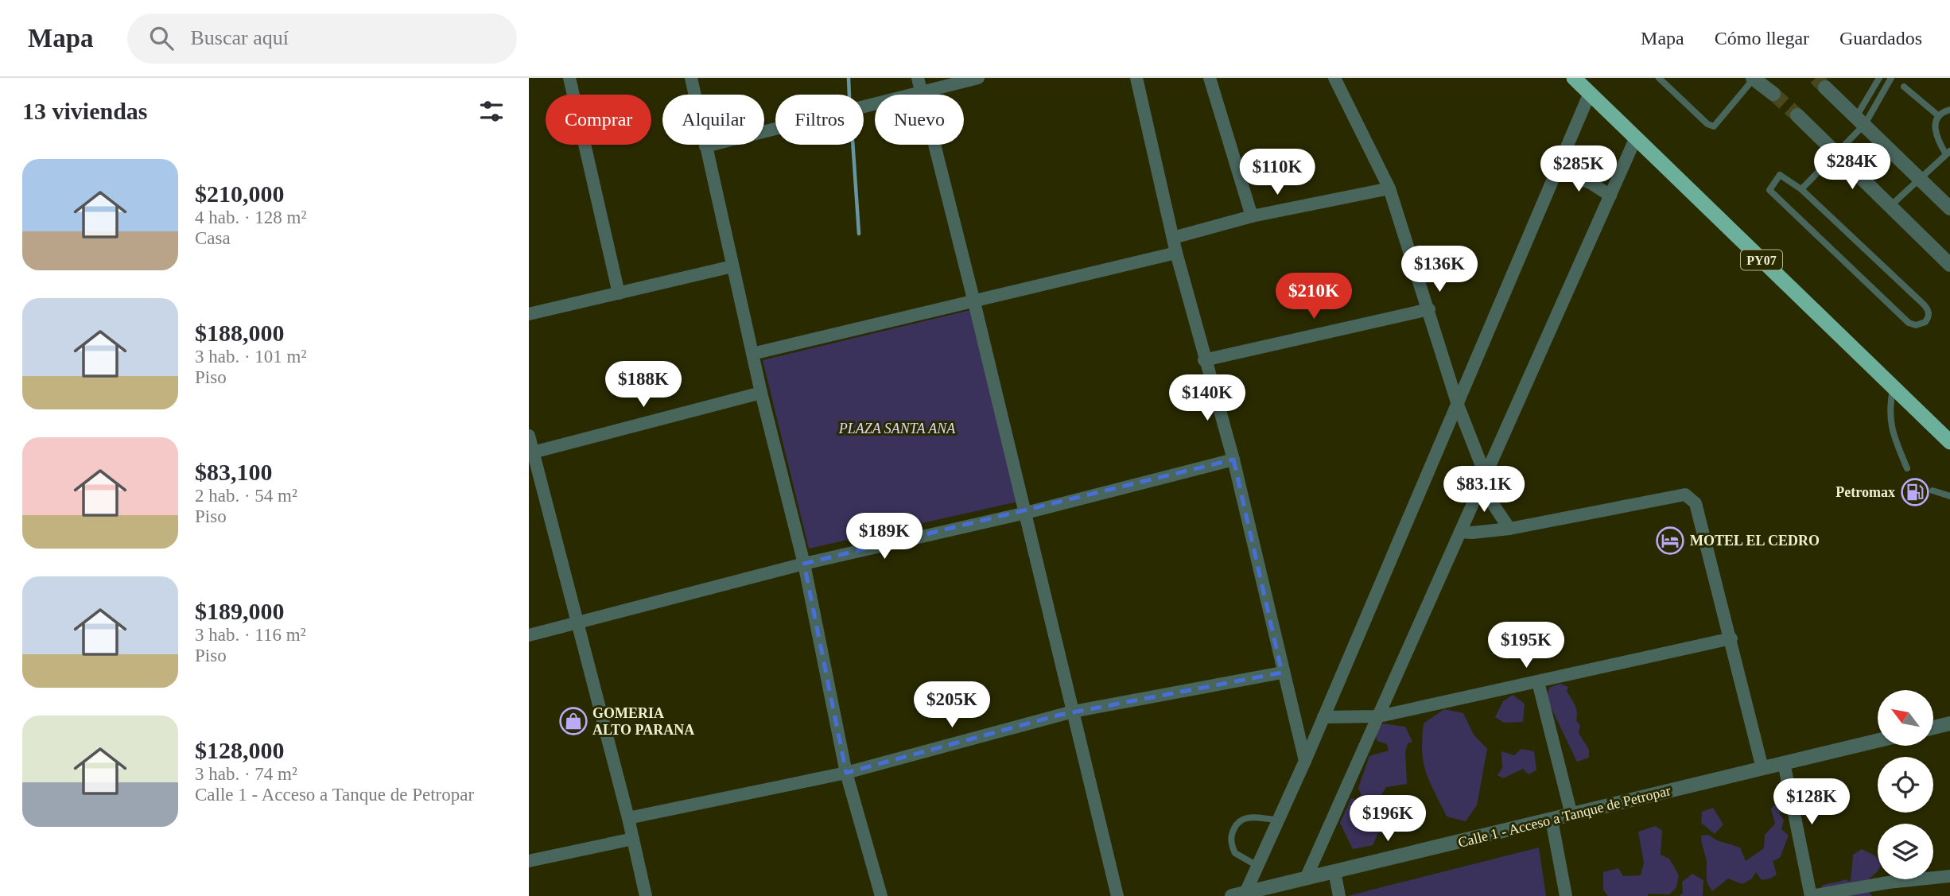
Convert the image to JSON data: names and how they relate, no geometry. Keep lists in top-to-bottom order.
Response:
{
  "streets": {
    "highway": ["PY07"],
    "street": ["Calle 1 - Acceso a Tanque de Petropar"]
  },
  "parks": ["PLAZA SANTA ANA"],
  "places": {
    "fuel station": ["Petromax"],
    "hotel": ["MOTEL EL CEDRO"],
    "shop": ["GOMERIA ALTO PARANA"]
  },
  "north": "top left",
  "page": {
    "header": "Mapa",
    "search": "Buscar aquí",
    "nav": ["Mapa", "Cómo llegar", "Guardados"],
    "heading": "13 viviendas",
    "chip": [
      "Comprar",
      "Alquilar",
      "Filtros",
      "Nuevo"
    ],
    "price": [
      "$284K",
      "$285K",
      "$110K",
      "$136K",
      "$210K",
      "$188K",
      "$140K",
      "$83.1K",
      "$189K",
      "$195K",
      "$205K",
      "$128K",
      "$196K"
    ],
    "list": [
      {
        "name": "$210,000",
        "note": "4 hab. · 128 m² · Casa"
      },
      {
        "name": "$188,000",
        "note": "3 hab. · 101 m² · Piso"
      },
      {
        "name": "$83,100",
        "note": "2 hab. · 54 m² · Piso"
      },
      {
        "name": "$189,000",
        "note": "3 hab. · 116 m² · Piso"
      },
      {
        "name": "$128,000",
        "note": "3 hab. · 74 m² · Calle 1 - Acceso a Tanque de Petropar"
      }
    ]
  }
}
